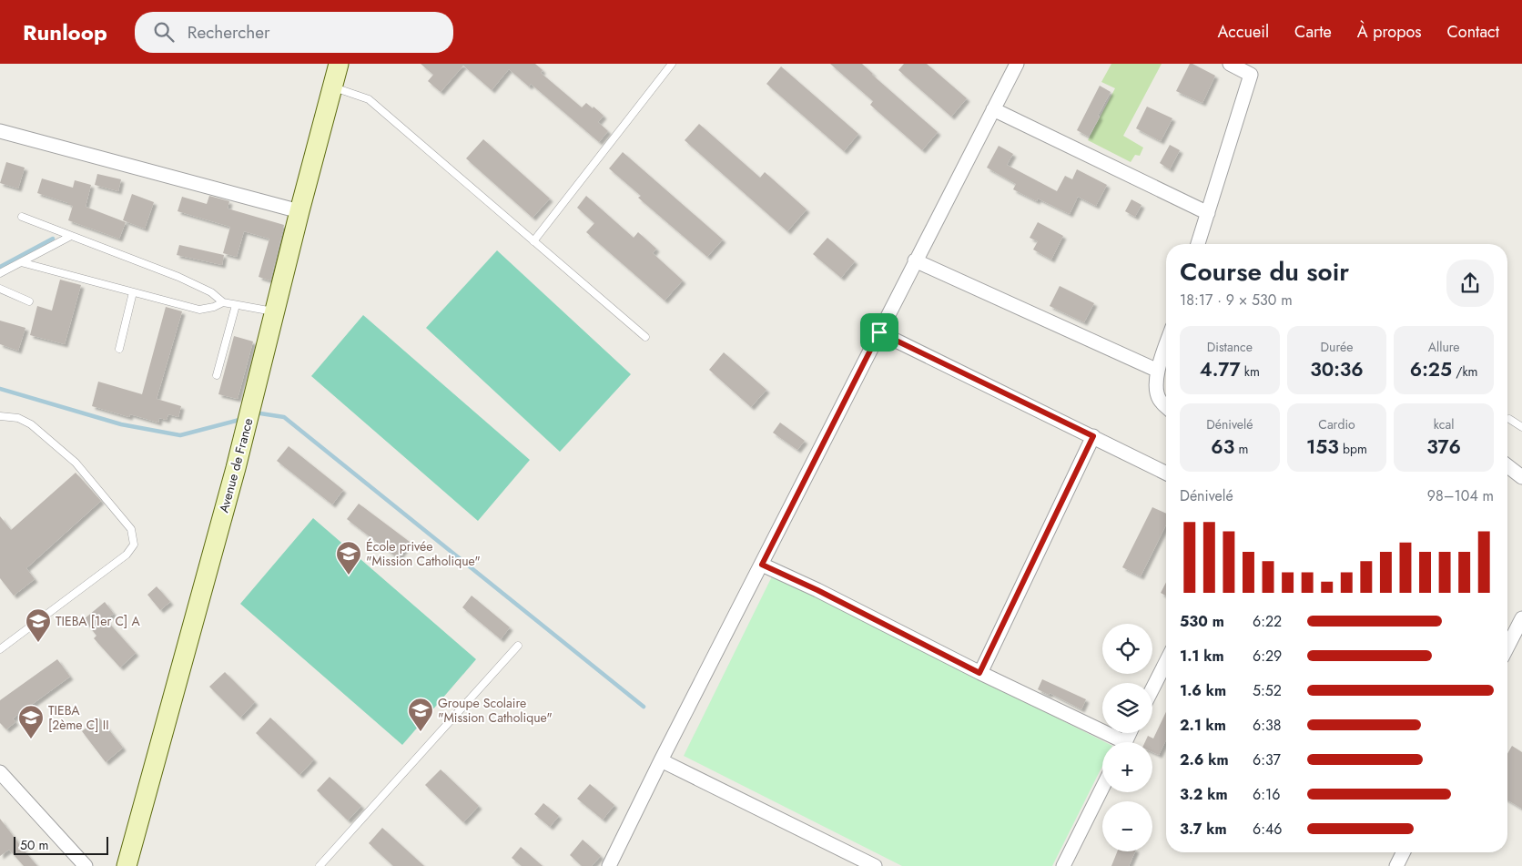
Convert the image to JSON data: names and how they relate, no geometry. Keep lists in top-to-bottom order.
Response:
{
  "streets": {
    "main road": ["Avenue de France"]
  },
  "places": {
    "school or university": [
      "École privée \"Mission Catholique\"",
      "TIEBA [1er C] A",
      "Groupe Scolaire \"Mission Catholique\"",
      "TIEBA [2ème C] II"
    ]
  },
  "scale_bar": "50 m",
  "page": {
    "header": "Runloop",
    "search": "Rechercher",
    "nav": [
      "Accueil",
      "Carte",
      "À propos",
      "Contact"
    ],
    "heading": ["Course du soir", "18:17 · 9 × 530 m"],
    "stats": [
      ["Distance", "4.77 km"],
      ["Durée", "30:36"],
      ["Allure", "6:25 /km"],
      ["Dénivelé", "63 m"],
      ["Cardio", "153 bpm"],
      ["kcal", "376"]
    ],
    "chart": ["Dénivelé", "98–104 m"],
    "list": [
      {
        "name": "530 m",
        "note": "6:22"
      },
      {
        "name": "1.1 km",
        "note": "6:29"
      },
      {
        "name": "1.6 km",
        "note": "5:52"
      },
      {
        "name": "2.1 km",
        "note": "6:38"
      },
      {
        "name": "2.6 km",
        "note": "6:37"
      },
      {
        "name": "3.2 km",
        "note": "6:16"
      },
      {
        "name": "3.7 km",
        "note": "6:46"
      }
    ],
    "map_buttons": ["+", "−"],
    "scale": "50 m"
  }
}
